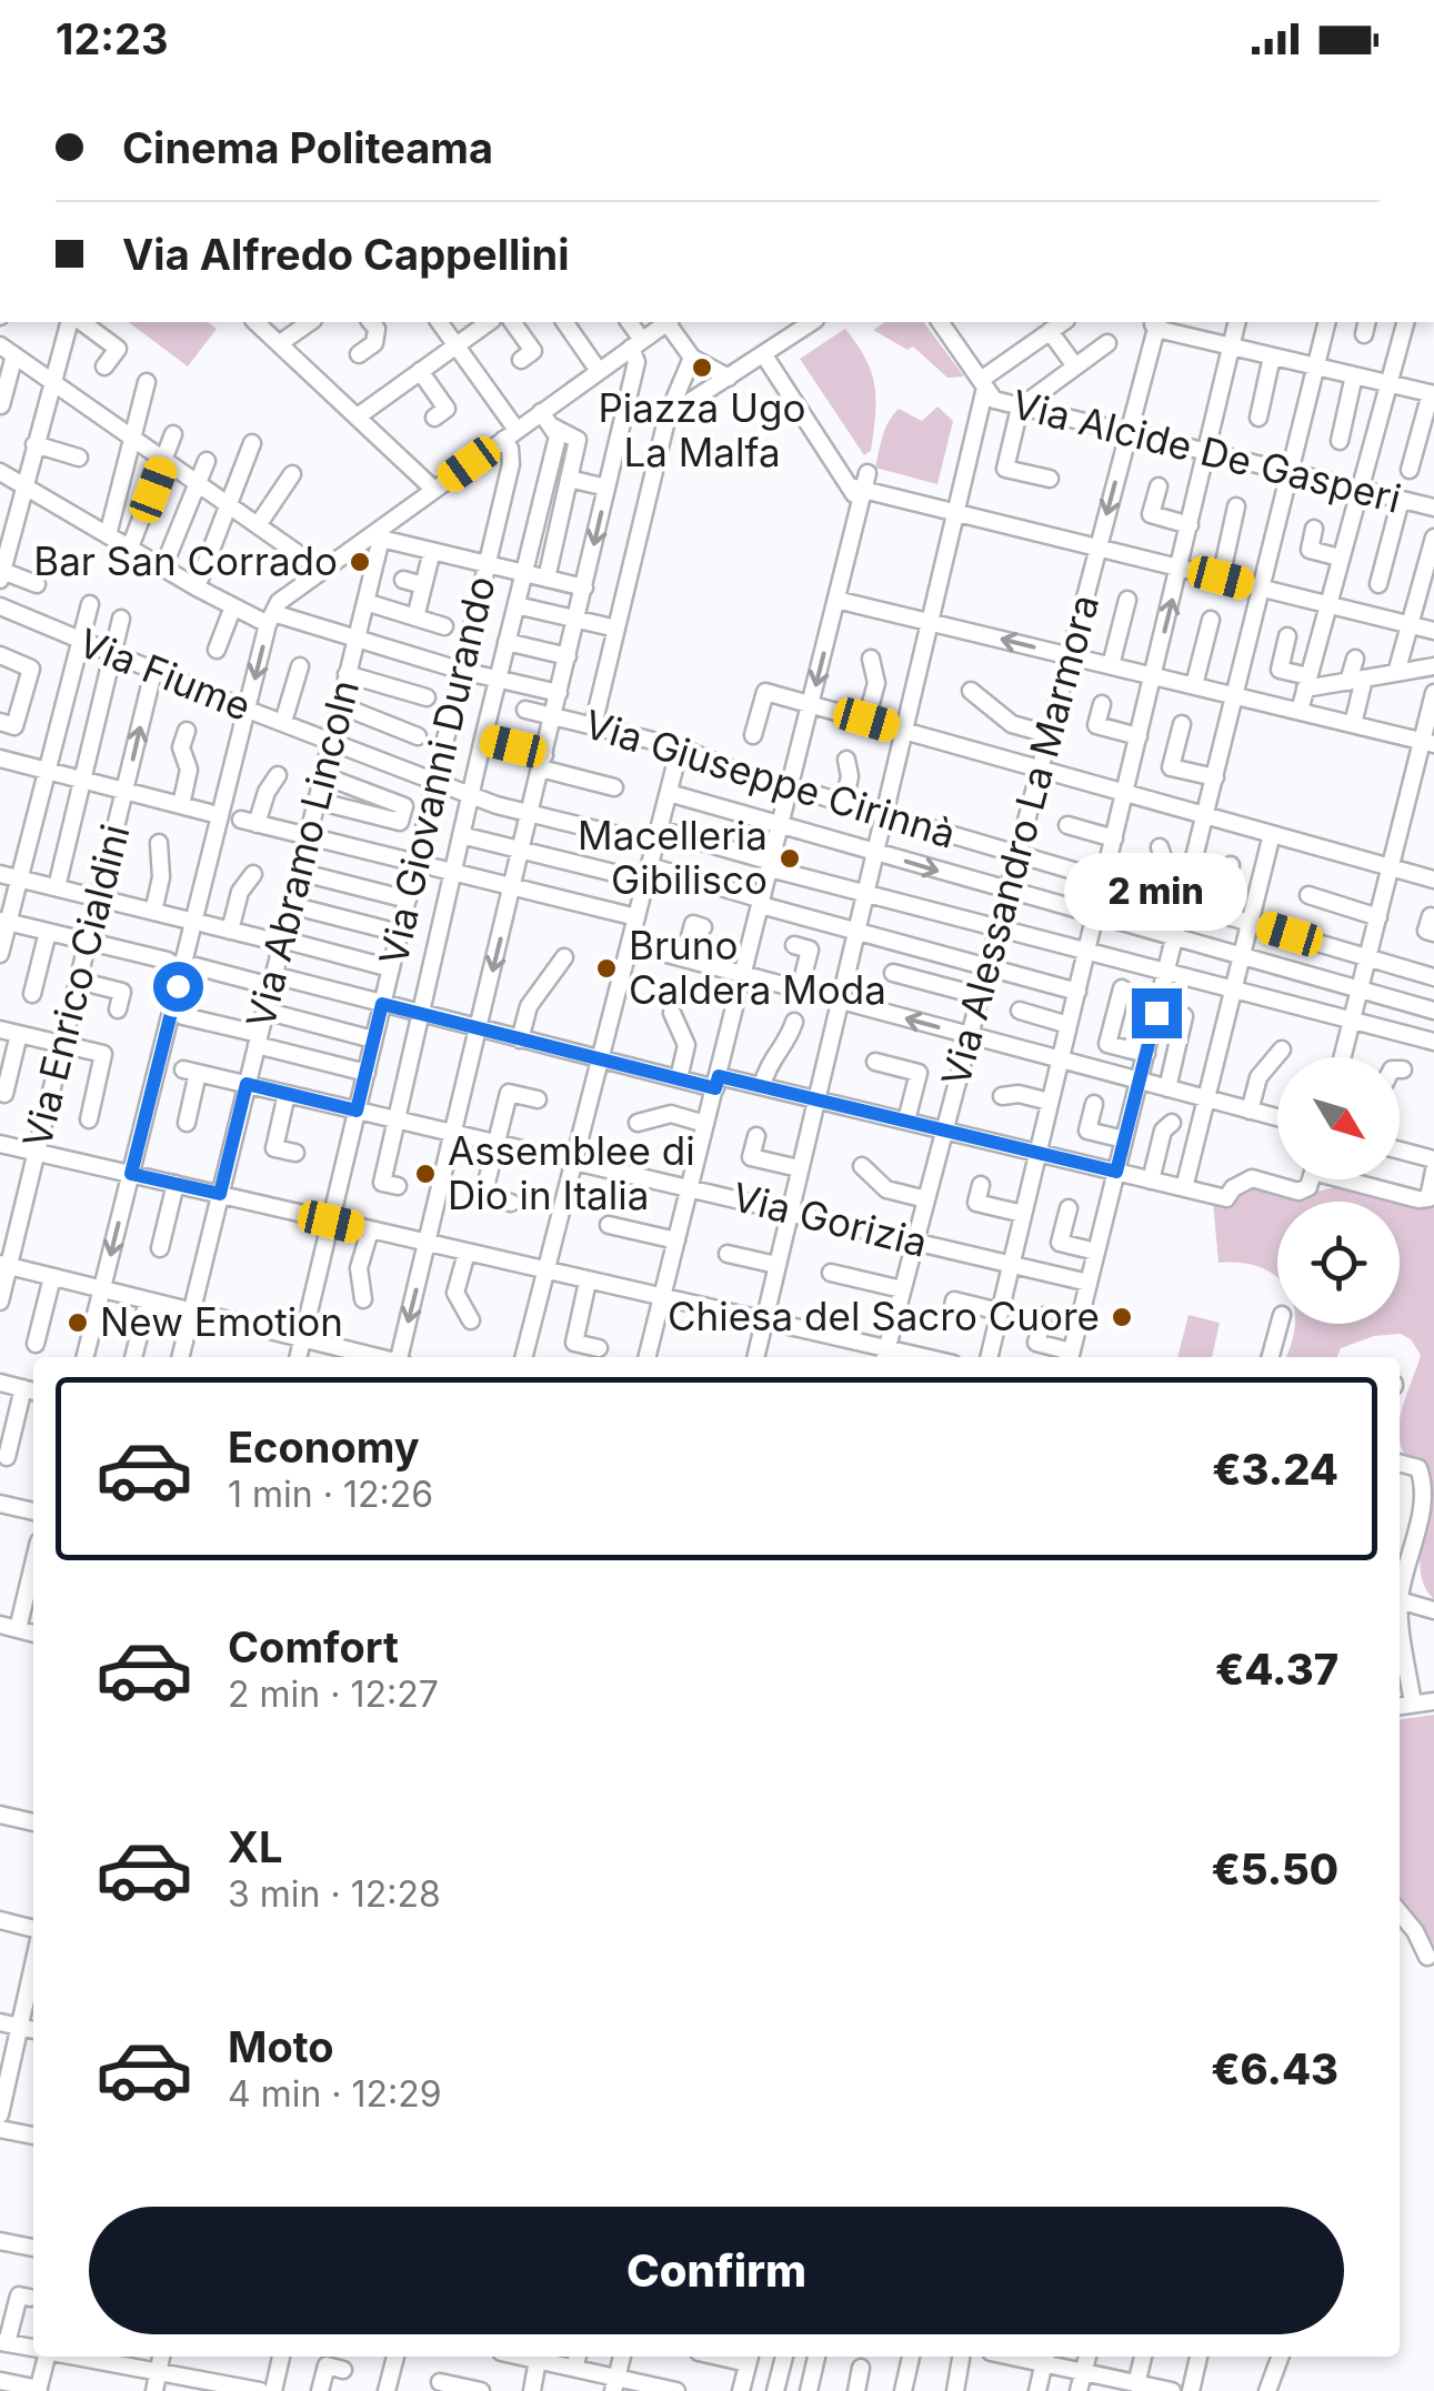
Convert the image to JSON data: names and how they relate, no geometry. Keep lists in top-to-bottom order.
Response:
{
  "streets": {
    "street": [
      "Via Alcide De Gasperi",
      "Via Fiume",
      "Via Giovanni Durando",
      "Via Giuseppe Cirinnà",
      "Via Alessandro La Marmora",
      "Via Abramo Lincoln",
      "Via Enrico Cialdini",
      "Via Gorizia"
    ]
  },
  "crossings": [
    ["Via Alcide De Gasperi", "Via Alessandro La Marmora"],
    ["Via Fiume", "Via Giovanni Durando"],
    ["Via Fiume", "Via Alessandro La Marmora"],
    ["Via Fiume", "Via Abramo Lincoln"],
    ["Via Fiume", "Via Enrico Cialdini"],
    ["Via Giovanni Durando", "Via Gorizia"],
    ["Via Giuseppe Cirinnà", "Via Alessandro La Marmora"],
    ["Via Alessandro La Marmora", "Via Gorizia"],
    ["Via Abramo Lincoln", "Via Gorizia"]
  ],
  "places": [
    "Piazza Ugo La Malfa",
    "Bar San Corrado",
    "Macelleria Gibilisco",
    "Bruno Caldera Moda",
    "Assemblee di Dio in Italia",
    "Chiesa del Sacro Cuore",
    "New Emotion"
  ],
  "north": "bottom right",
  "page": {
    "status": "12:23",
    "banner": ["Cinema Politeama", "Via Alfredo Cappellini"],
    "bubble": "2 min",
    "list": [
      {
        "name": "Economy",
        "note": "1 min · 12:26",
        "value": "€3.24"
      },
      {
        "name": "Comfort",
        "note": "2 min · 12:27",
        "value": "€4.37"
      },
      {
        "name": "XL",
        "note": "3 min · 12:28",
        "value": "€5.50"
      },
      {
        "name": "Moto",
        "note": "4 min · 12:29",
        "value": "€6.43"
      }
    ],
    "buttons": "Confirm"
  }
}
